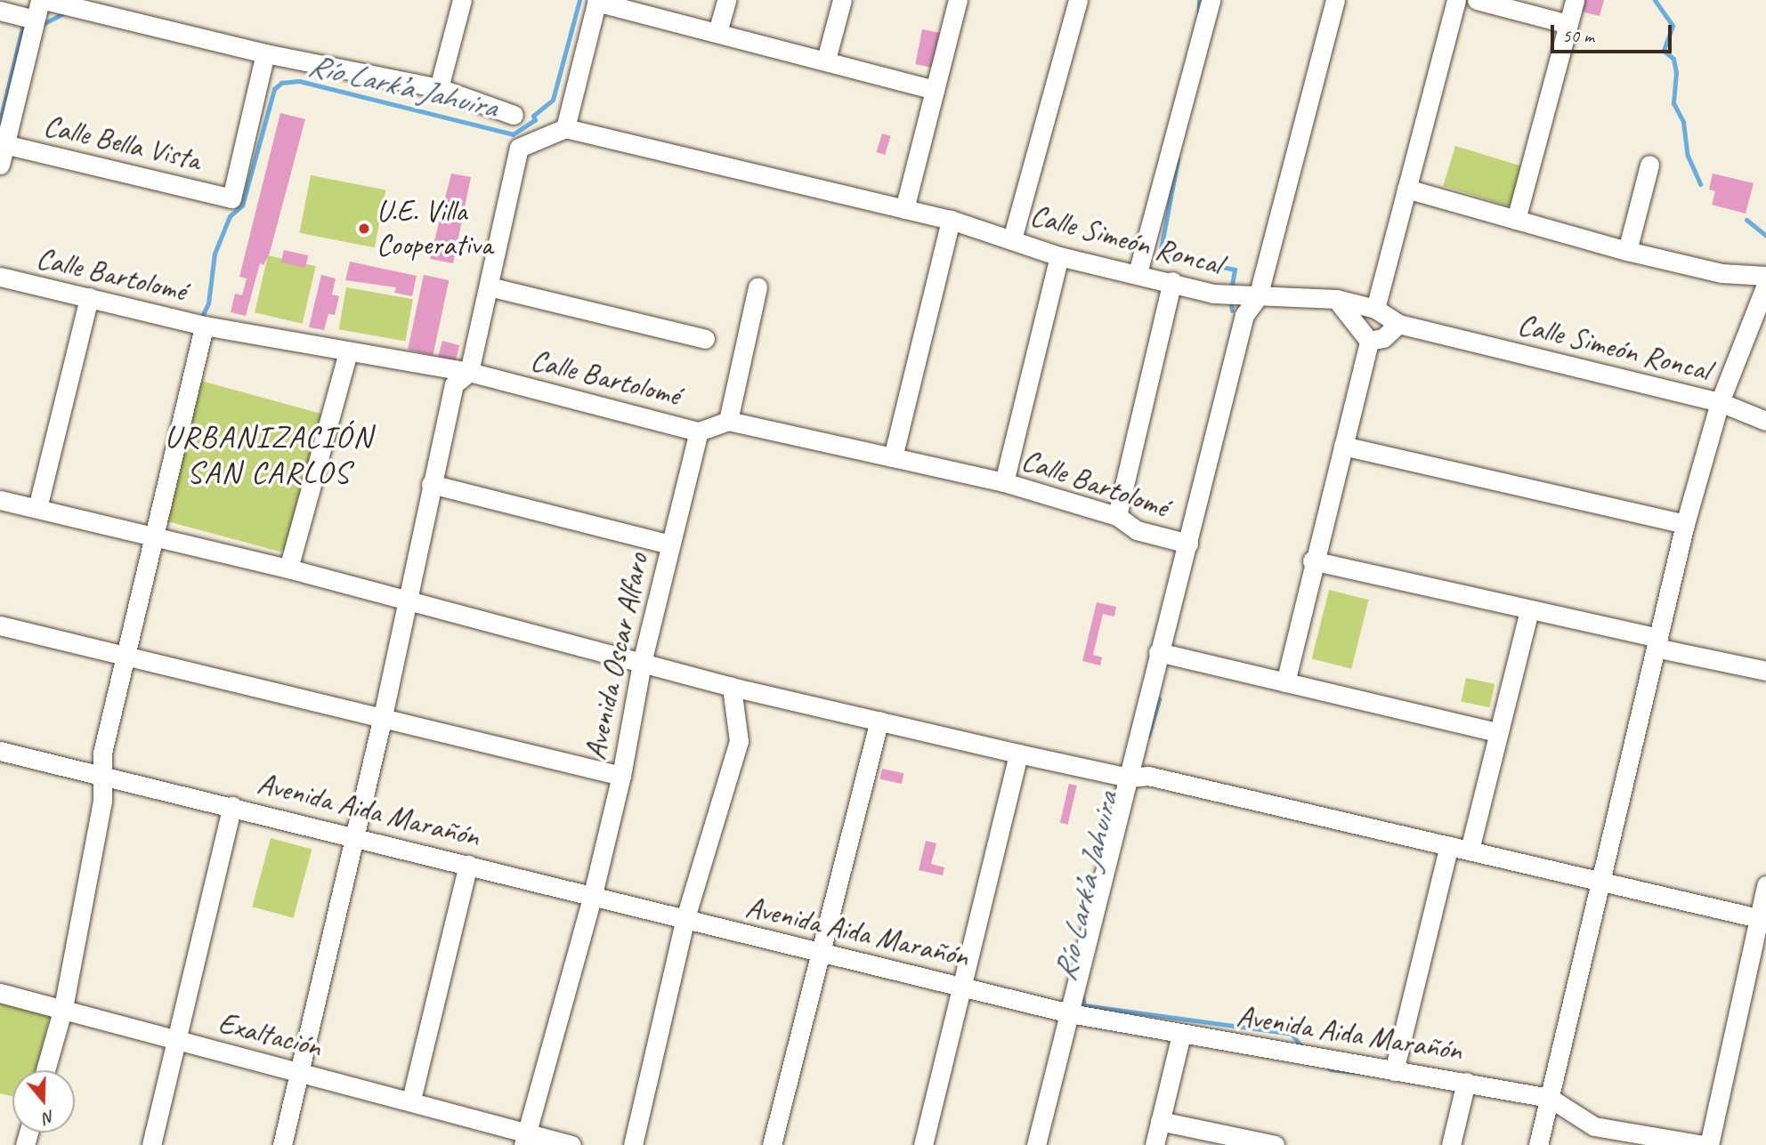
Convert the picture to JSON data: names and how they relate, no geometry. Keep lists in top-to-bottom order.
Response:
{
  "streets": {
    "street": [
      "Calle Bella Vista",
      "Calle Simeón Roncal",
      "Calle Bartolomé",
      "Avenida Oscar Alfaro",
      "Avenida Aida Marañón",
      "Exaltación"
    ]
  },
  "crossings": [
    ["Calle Bartolomé", "Avenida Oscar Alfaro"],
    ["Avenida Oscar Alfaro", "Avenida Aida Marañón"],
    ["Avenida Oscar Alfaro", "Exaltación"]
  ],
  "districts": ["URBANIZACIÓN SAN CARLOS"],
  "water": ["Río Lark’a Jahuira"],
  "places": ["U.E. Villa Cooperativa"],
  "scale_bar": "50 m",
  "north": "bottom"
}
